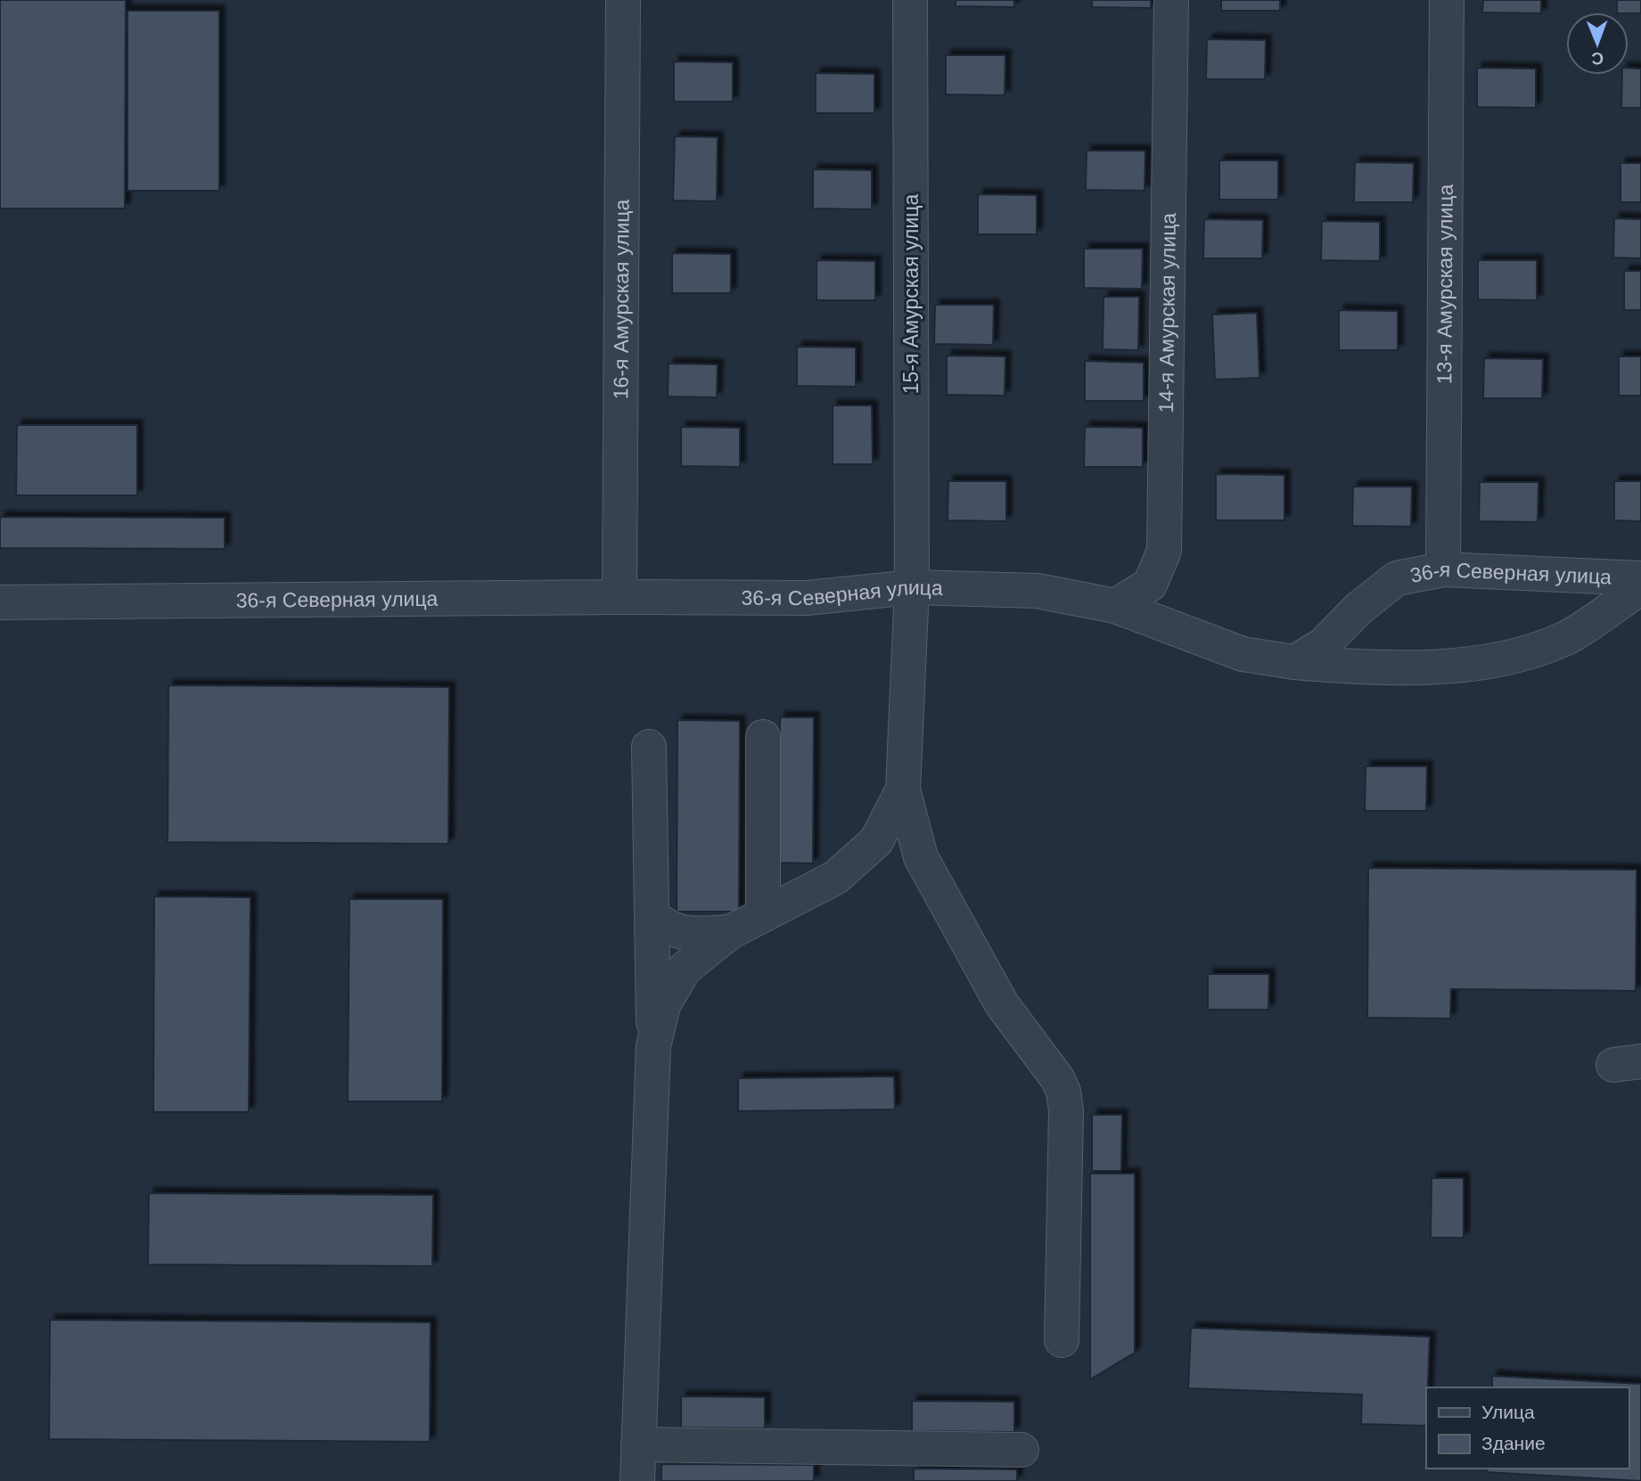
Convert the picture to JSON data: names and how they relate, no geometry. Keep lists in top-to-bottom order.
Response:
{
  "streets": {
    "street": [
      "13-я Амурская улица",
      "15-я Амурская улица",
      "16-я Амурская улица",
      "14-я Амурская улица",
      "36-я Северная улица"
    ]
  },
  "crossings": [
    ["13-я Амурская улица", "36-я Северная улица"],
    ["15-я Амурская улица", "36-я Северная улица"],
    ["16-я Амурская улица", "36-я Северная улица"],
    ["14-я Амурская улица", "36-я Северная улица"]
  ],
  "legend": ["Улица", "Здание"],
  "north": "bottom"
}
